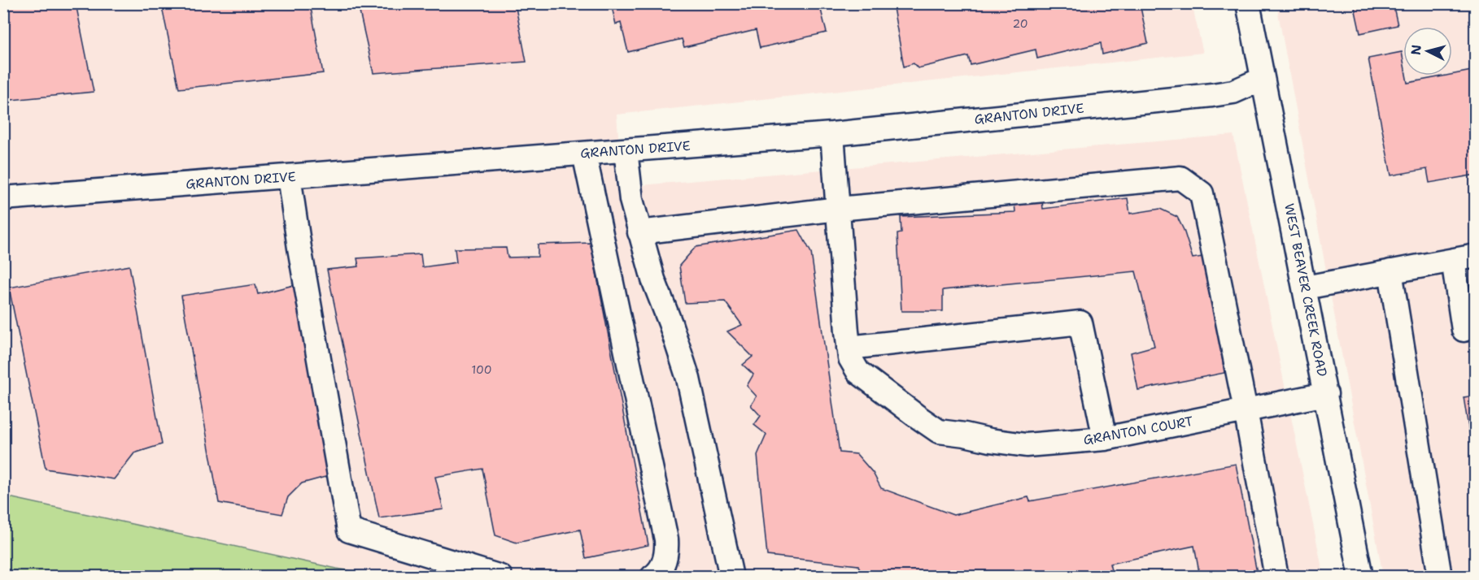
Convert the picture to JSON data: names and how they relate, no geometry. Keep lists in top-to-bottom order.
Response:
{
  "streets": {
    "street": ["GRANTON DRIVE", "WEST BEAVER CREEK ROAD", "GRANTON COURT"]
  },
  "crossings": [
    ["GRANTON DRIVE", "WEST BEAVER CREEK ROAD"],
    ["GRANTON DRIVE", "GRANTON COURT"],
    ["WEST BEAVER CREEK ROAD", "GRANTON COURT"]
  ],
  "house_numbers": ["20", "100"],
  "north": "left"
}
